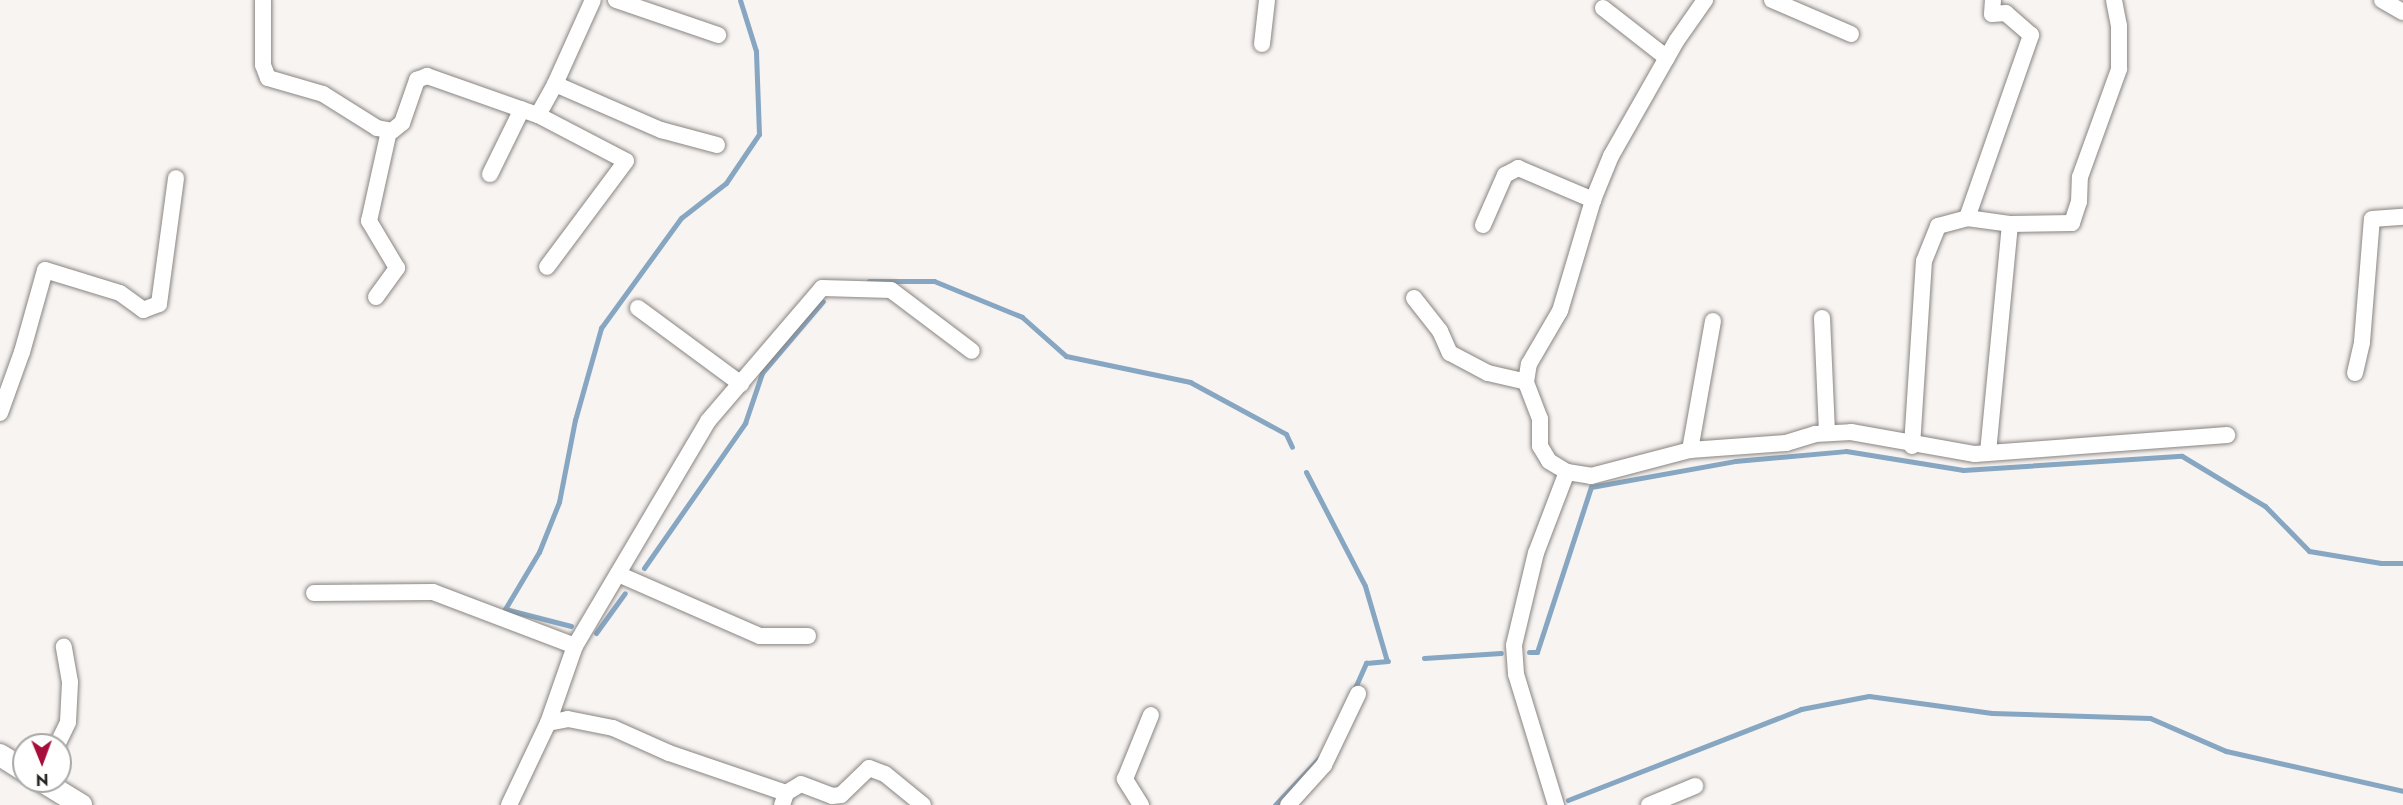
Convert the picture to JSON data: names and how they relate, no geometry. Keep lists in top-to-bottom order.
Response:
{
  "north": "bottom"
}
